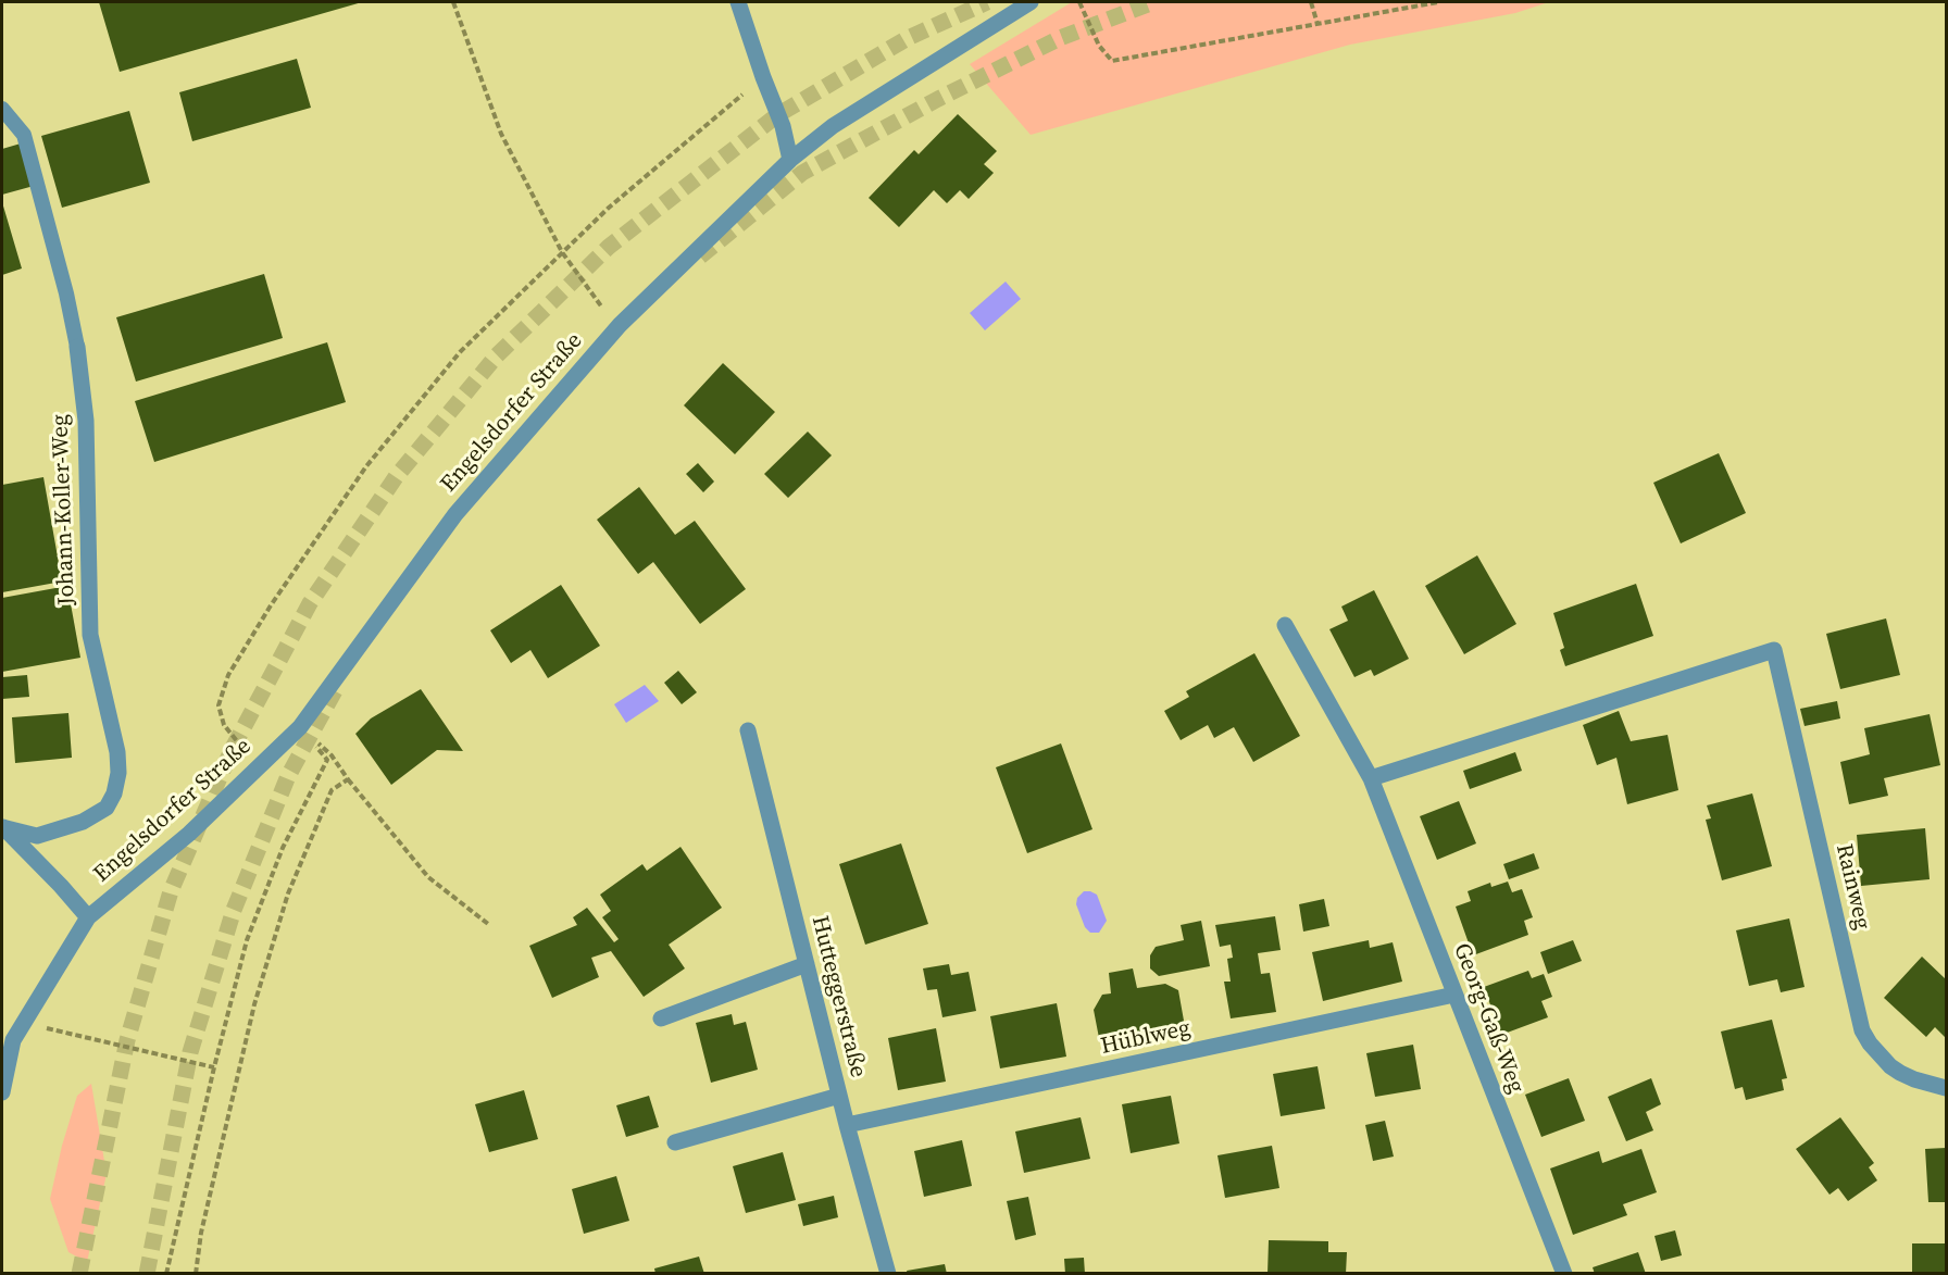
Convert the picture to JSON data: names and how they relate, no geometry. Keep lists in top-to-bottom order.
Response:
{
  "streets": {
    "street": [
      "Engelsdorfer Straße",
      "Johann-Koller-Weg",
      "Rainweg",
      "Hutteggerstraße",
      "Georg-Gaß-Weg",
      "Hüblweg"
    ]
  },
  "crossings": [
    ["Rainweg", "Georg-Gaß-Weg"],
    ["Hutteggerstraße", "Hüblweg"],
    ["Georg-Gaß-Weg", "Hüblweg"]
  ]
}
